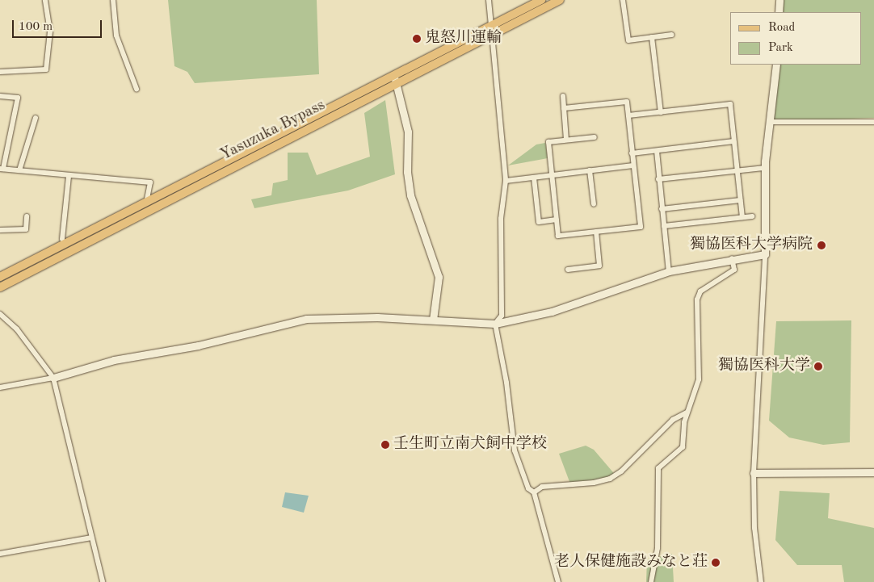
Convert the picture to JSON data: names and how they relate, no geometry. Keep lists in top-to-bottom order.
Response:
{
  "streets": {
    "main road": ["Yasuzuka Bypass"]
  },
  "places": [
    "鬼怒川運輸",
    "獨協医科大学病院",
    "獨協医科大学",
    "壬生町立南犬飼中学校",
    "老人保健施設みなと荘"
  ],
  "legend": ["Road", "Park"],
  "scale_bar": "100 m"
}
